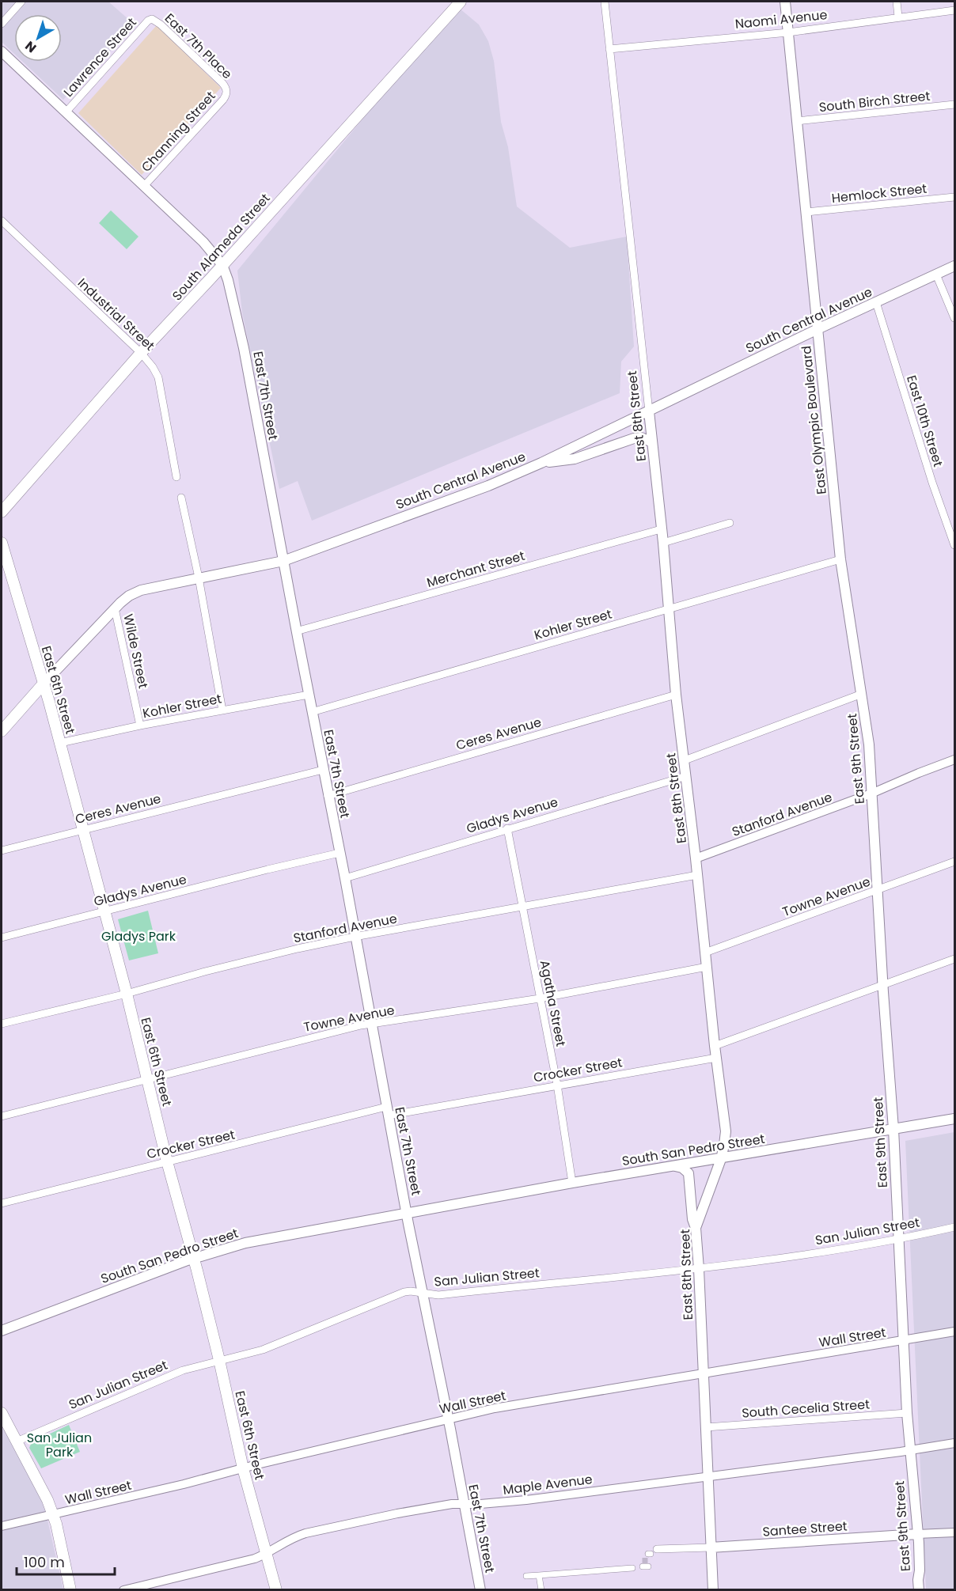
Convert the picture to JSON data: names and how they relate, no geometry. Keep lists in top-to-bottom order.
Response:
{
  "streets": {
    "main road": [
      "South Alameda Street",
      "South Central Avenue",
      "East 7th Street",
      "East 8th Street",
      "East Olympic Boulevard",
      "East 6th Street",
      "East 9th Street",
      "South San Pedro Street",
      "Santee Street"
    ],
    "street": [
      "Naomi Avenue",
      "East 7th Place",
      "Lawrence Street",
      "South Birch Street",
      "Channing Street",
      "Hemlock Street",
      "Industrial Street",
      "East 10th Street",
      "Merchant Street",
      "Kohler Street",
      "Wilde Street",
      "Ceres Avenue",
      "Stanford Avenue",
      "Gladys Avenue",
      "Towne Avenue",
      "Agatha Street",
      "Crocker Street",
      "San Julian Street",
      "Wall Street",
      "South Cecelia Street",
      "Maple Avenue"
    ]
  },
  "crossings": [
    ["Naomi Avenue", "East 8th Street"],
    ["Naomi Avenue", "East Olympic Boulevard"],
    ["East 7th Place", "Lawrence Street"],
    ["East 7th Place", "Channing Street"],
    ["Lawrence Street", "East 7th Street"],
    ["South Birch Street", "East Olympic Boulevard"],
    ["Channing Street", "East 7th Street"],
    ["Hemlock Street", "East Olympic Boulevard"],
    ["South Alameda Street", "Industrial Street"],
    ["South Alameda Street", "East 7th Street"],
    ["South Central Avenue", "East 7th Street"],
    ["South Central Avenue", "East 8th Street"],
    ["South Central Avenue", "East Olympic Boulevard"],
    ["South Central Avenue", "East 10th Street"],
    ["South Central Avenue", "Wilde Street"],
    ["South Central Avenue", "East 6th Street"],
    ["East 7th Street", "Merchant Street"],
    ["East 7th Street", "Kohler Street"],
    ["East 7th Street", "Ceres Avenue"],
    ["East 7th Street", "Stanford Avenue"],
    ["East 7th Street", "Gladys Avenue"],
    ["East 7th Street", "Towne Avenue"],
    ["East 7th Street", "Crocker Street"],
    ["East 7th Street", "South San Pedro Street"],
    ["East 7th Street", "San Julian Street"],
    ["East 7th Street", "Wall Street"],
    ["East 7th Street", "Maple Avenue"],
    ["East 8th Street", "Merchant Street"],
    ["East 8th Street", "Kohler Street"],
    ["East 8th Street", "Ceres Avenue"],
    ["East 8th Street", "Stanford Avenue"],
    ["East 8th Street", "Gladys Avenue"],
    ["East 8th Street", "Towne Avenue"],
    ["East 8th Street", "Crocker Street"],
    ["East 8th Street", "South San Pedro Street"],
    ["East 8th Street", "San Julian Street"],
    ["East 8th Street", "Wall Street"],
    ["East 8th Street", "South Cecelia Street"],
    ["East 8th Street", "Maple Avenue"],
    ["East 8th Street", "Santee Street"],
    ["East Olympic Boulevard", "Kohler Street"],
    ["East Olympic Boulevard", "East 9th Street"],
    ["Kohler Street", "Wilde Street"],
    ["Kohler Street", "East 6th Street"],
    ["East 6th Street", "Ceres Avenue"],
    ["East 6th Street", "Stanford Avenue"],
    ["East 6th Street", "Gladys Avenue"],
    ["East 6th Street", "Towne Avenue"],
    ["East 6th Street", "Crocker Street"],
    ["East 6th Street", "South San Pedro Street"],
    ["East 6th Street", "San Julian Street"],
    ["East 6th Street", "Wall Street"],
    ["East 6th Street", "Maple Avenue"],
    ["East 9th Street", "Stanford Avenue"],
    ["East 9th Street", "Towne Avenue"],
    ["East 9th Street", "South San Pedro Street"],
    ["East 9th Street", "San Julian Street"],
    ["East 9th Street", "Wall Street"],
    ["East 9th Street", "South Cecelia Street"],
    ["East 9th Street", "Maple Avenue"],
    ["East 9th Street", "Santee Street"],
    ["Stanford Avenue", "Agatha Street"],
    ["Gladys Avenue", "Agatha Street"],
    ["Towne Avenue", "Agatha Street"],
    ["Agatha Street", "Crocker Street"],
    ["Agatha Street", "South San Pedro Street"]
  ],
  "parks": ["Gladys Park", "San Julian Park"],
  "scale_bar": "100 m",
  "north": "bottom left"
}
